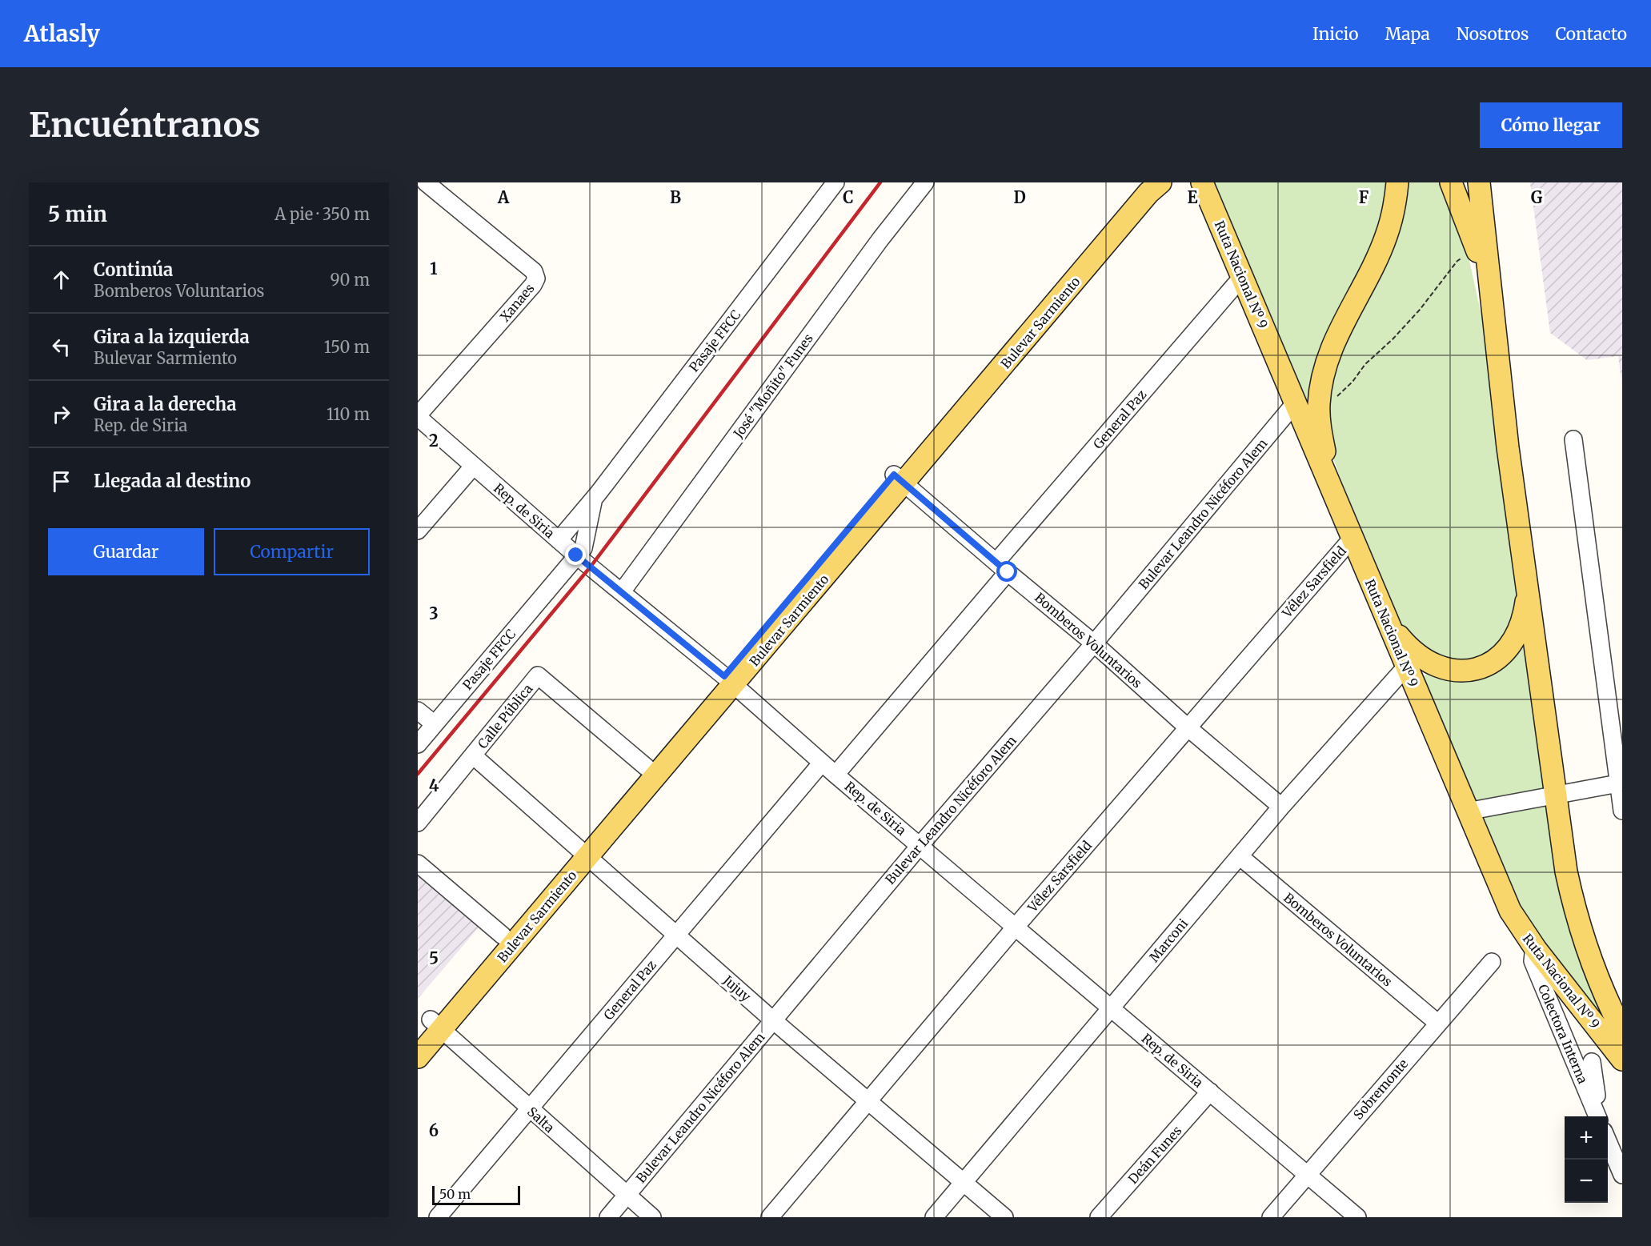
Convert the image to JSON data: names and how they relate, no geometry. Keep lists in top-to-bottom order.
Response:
{
  "streets": {
    "main road": ["Ruta Nacional Nº 9", "Bulevar Sarmiento"],
    "street": [
      "Xanaes",
      "Pasaje FFCC",
      "José \"Moñito\" Funes",
      "General Paz",
      "Rep. de Siria",
      "Bulevar Leandro Nicéforo Alem",
      "Vélez Sarsfield",
      "Bomberos Voluntarios",
      "Calle Pública",
      "Marconi",
      "Jujuy",
      "Colectora Interna",
      "Sobremonte",
      "Salta",
      "Deán Funes"
    ]
  },
  "crossings": [
    ["Ruta Nacional Nº 9", "General Paz"],
    ["Ruta Nacional Nº 9", "Bulevar Leandro Nicéforo Alem"],
    ["Ruta Nacional Nº 9", "Vélez Sarsfield"],
    ["Ruta Nacional Nº 9", "Marconi"],
    ["Ruta Nacional Nº 9", "Colectora Interna"],
    ["Xanaes", "Rep. de Siria"],
    ["Bulevar Sarmiento", "Rep. de Siria"],
    ["Bulevar Sarmiento", "Bomberos Voluntarios"],
    ["Bulevar Sarmiento", "Calle Pública"],
    ["Bulevar Sarmiento", "Jujuy"],
    ["Bulevar Sarmiento", "Salta"],
    ["Pasaje FFCC", "Rep. de Siria"],
    ["José \"Moñito\" Funes", "Rep. de Siria"],
    ["General Paz", "Rep. de Siria"],
    ["General Paz", "Bomberos Voluntarios"],
    ["General Paz", "Jujuy"],
    ["General Paz", "Salta"],
    ["Rep. de Siria", "Bulevar Leandro Nicéforo Alem"],
    ["Rep. de Siria", "Vélez Sarsfield"],
    ["Rep. de Siria", "Marconi"],
    ["Rep. de Siria", "Sobremonte"],
    ["Rep. de Siria", "Deán Funes"],
    ["Bulevar Leandro Nicéforo Alem", "Bomberos Voluntarios"],
    ["Bulevar Leandro Nicéforo Alem", "Jujuy"],
    ["Bulevar Leandro Nicéforo Alem", "Salta"],
    ["Vélez Sarsfield", "Bomberos Voluntarios"],
    ["Vélez Sarsfield", "Jujuy"],
    ["Bomberos Voluntarios", "Marconi"],
    ["Bomberos Voluntarios", "Sobremonte"],
    ["Calle Pública", "Jujuy"],
    ["Marconi", "Jujuy"]
  ],
  "scale_bar": "50 m",
  "page": {
    "header": "Atlasly",
    "nav": [
      "Inicio",
      "Mapa",
      "Nosotros",
      "Contacto"
    ],
    "buttons": [
      "Cómo llegar",
      ["Guardar", "Compartir"]
    ],
    "title": "Encuéntranos",
    "heading": ["5 min", "A pie · 350 m"],
    "list": [
      ["Continúa", "Bomberos Voluntarios", "90 m"],
      ["Gira a la izquierda", "Bulevar Sarmiento", "150 m"],
      ["Gira a la derecha", "Rep. de Siria", "110 m"],
      "Llegada al destino"
    ],
    "map_buttons": ["+", "−"],
    "scale": "50 m"
  },
  "grid": {
    "columns": [
      "A",
      "B",
      "C",
      "D",
      "E",
      "F",
      "G"
    ],
    "rows": [
      "1",
      "2",
      "3",
      "4",
      "5",
      "6"
    ]
  }
}
